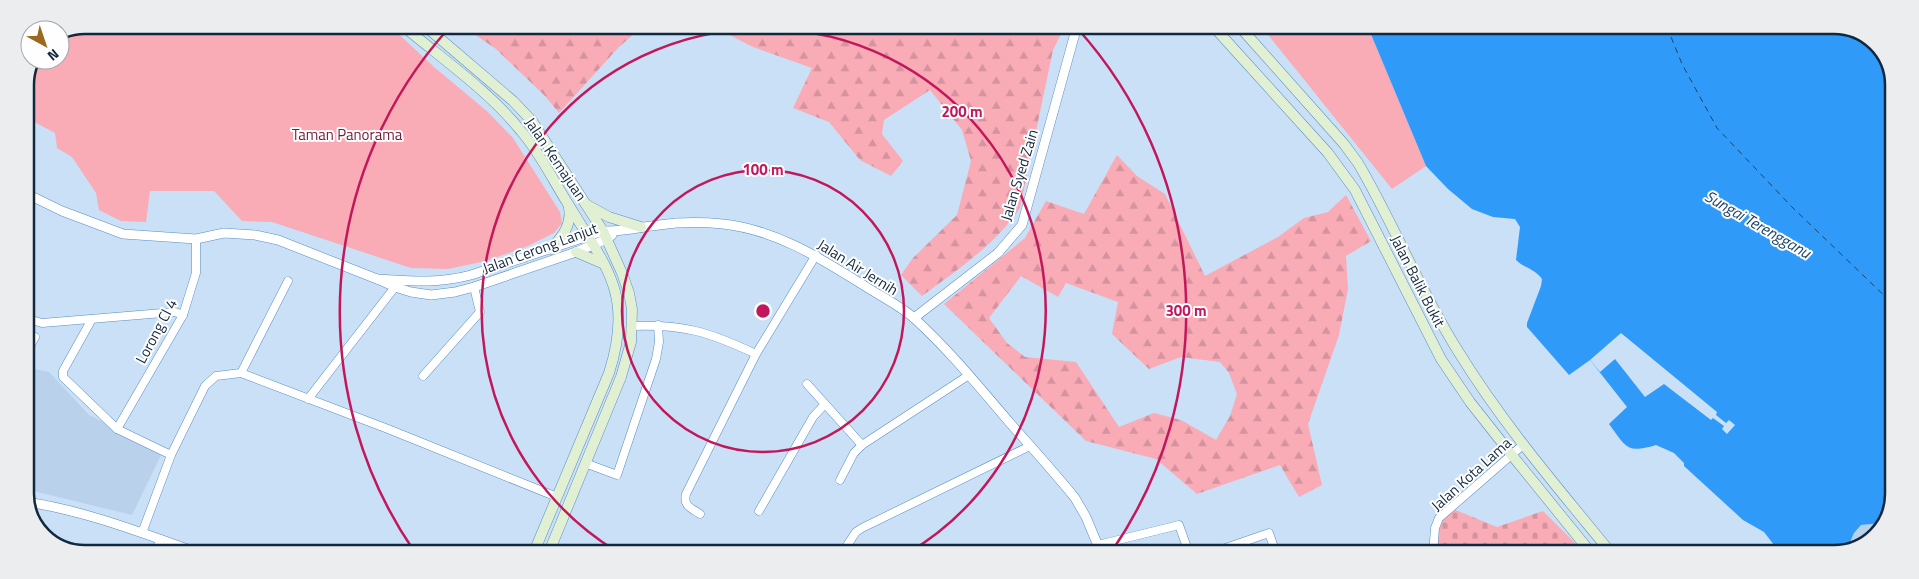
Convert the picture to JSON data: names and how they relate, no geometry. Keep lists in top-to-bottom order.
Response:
{
  "streets": {
    "main road": ["Jalan Kemajuan", "Jalan Balik Bukit"],
    "street": [
      "Jalan Syed Zain",
      "Jalan Cerong Lanjut",
      "Jalan Air Jernih",
      "Lorong Cl 4",
      "Jalan Kota Lama"
    ]
  },
  "crossings": [
    ["Jalan Kemajuan", "Jalan Cerong Lanjut"],
    ["Jalan Syed Zain", "Jalan Air Jernih"],
    ["Jalan Cerong Lanjut", "Jalan Air Jernih"],
    ["Jalan Cerong Lanjut", "Lorong Cl 4"],
    ["Jalan Balik Bukit", "Jalan Kota Lama"]
  ],
  "water": ["Sungai Terengganu"],
  "parks": ["Taman Panorama"],
  "north": "bottom right",
  "rings": ["200 m", "100 m", "300 m"]
}
